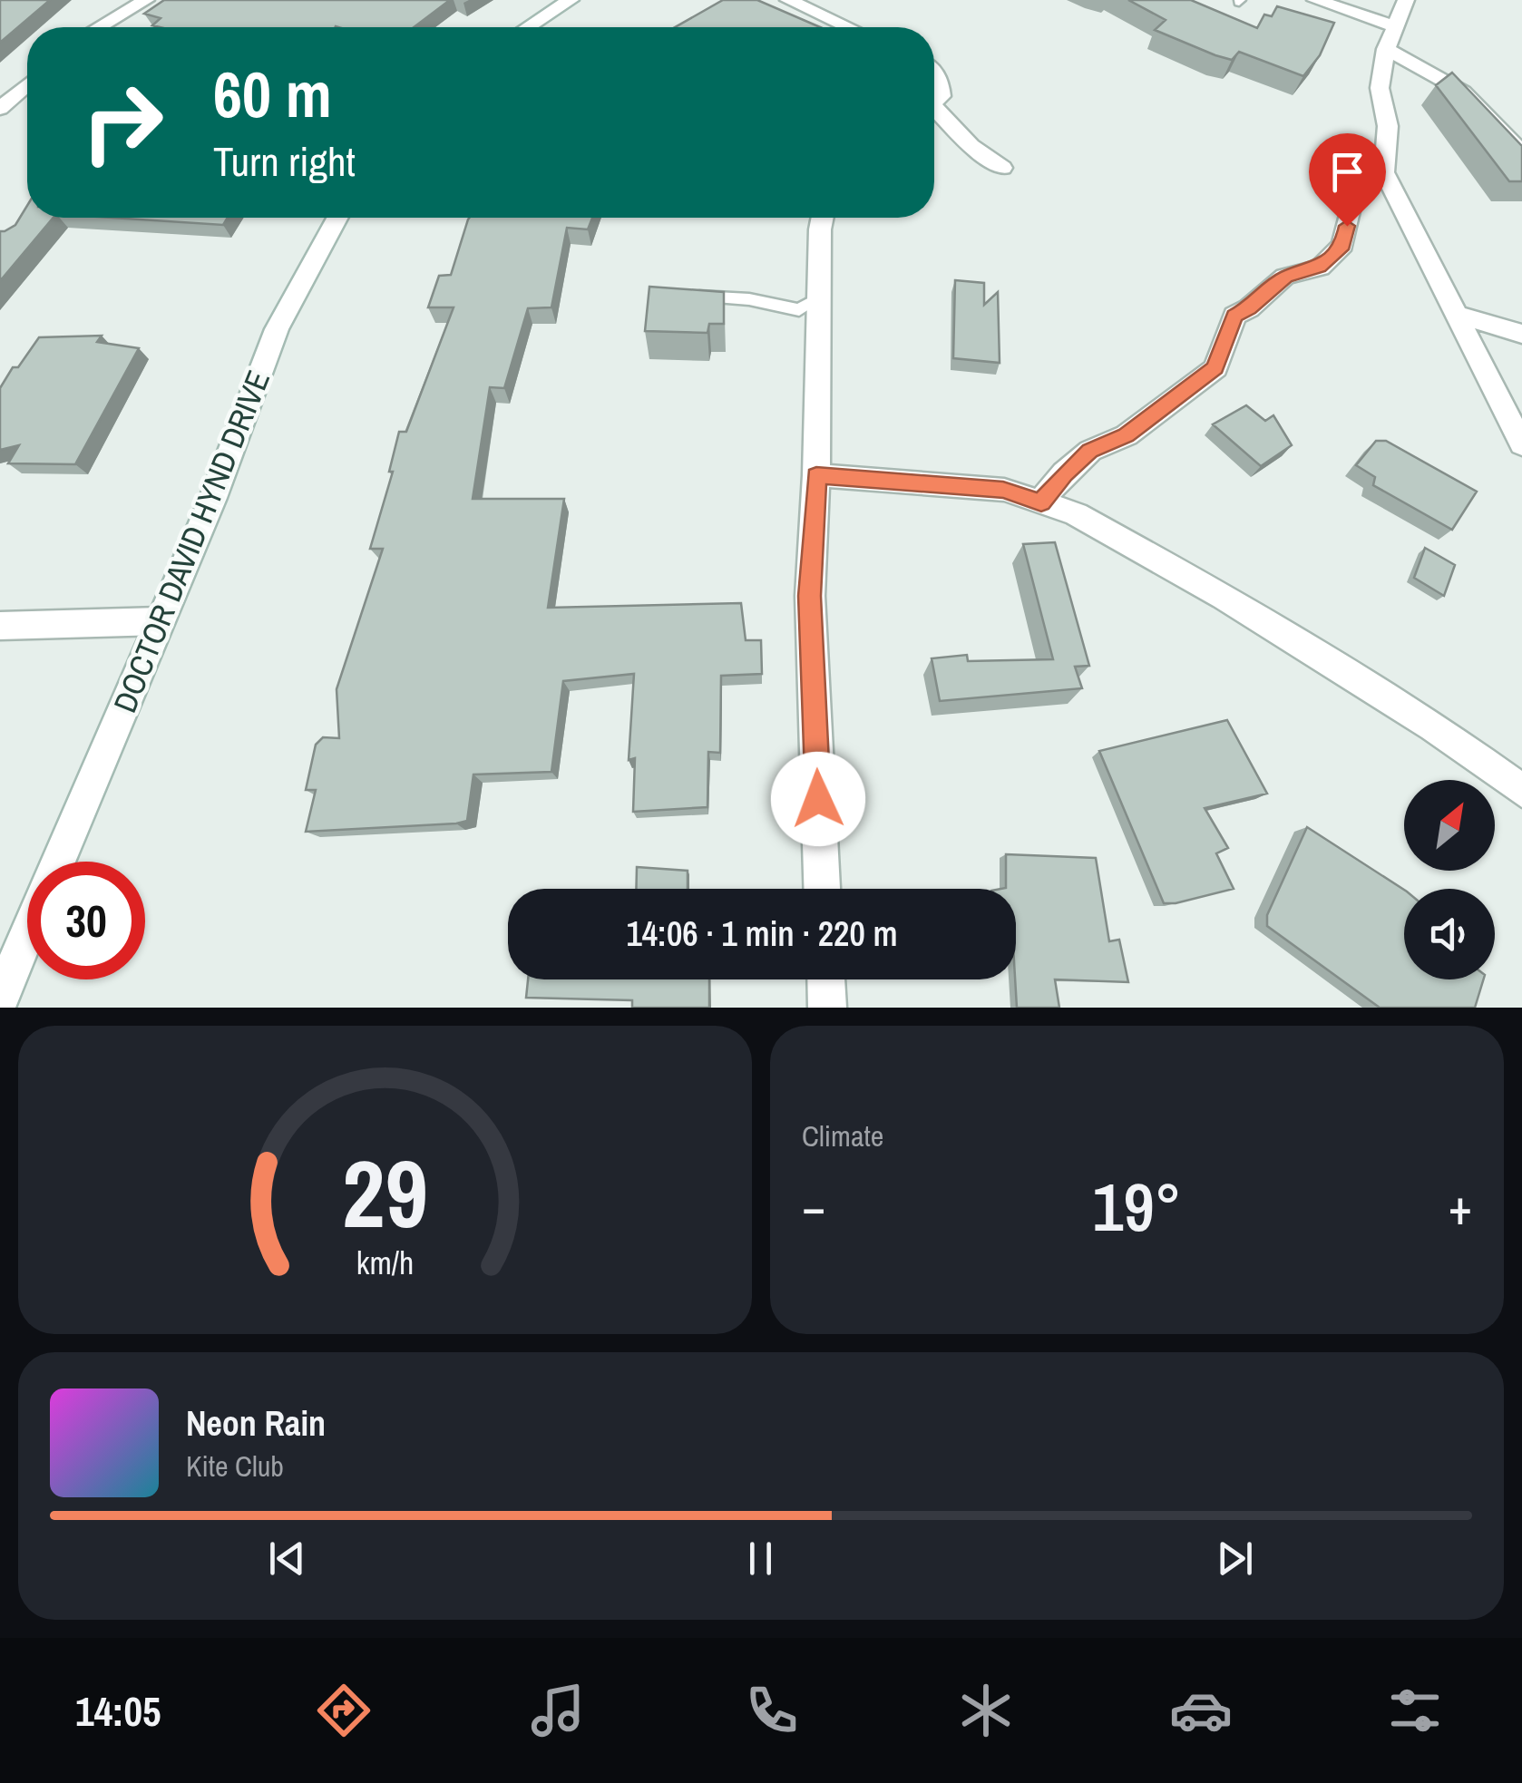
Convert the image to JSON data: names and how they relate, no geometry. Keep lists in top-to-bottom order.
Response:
{
  "streets": {
    "street": ["DOCTOR DAVID HYND DRIVE"]
  },
  "north": "top right",
  "page": {
    "turn": ["60 m", "Turn right"],
    "limit": "30",
    "trip": "14:06 · 1 min · 220 m",
    "tile": "Climate",
    "heat": ["−", "19°", "+"],
    "song": ["Neon Rain", "Kite Club"],
    "tabs": "14:05",
    "gauge": ["29", "km/h"]
  }
}
